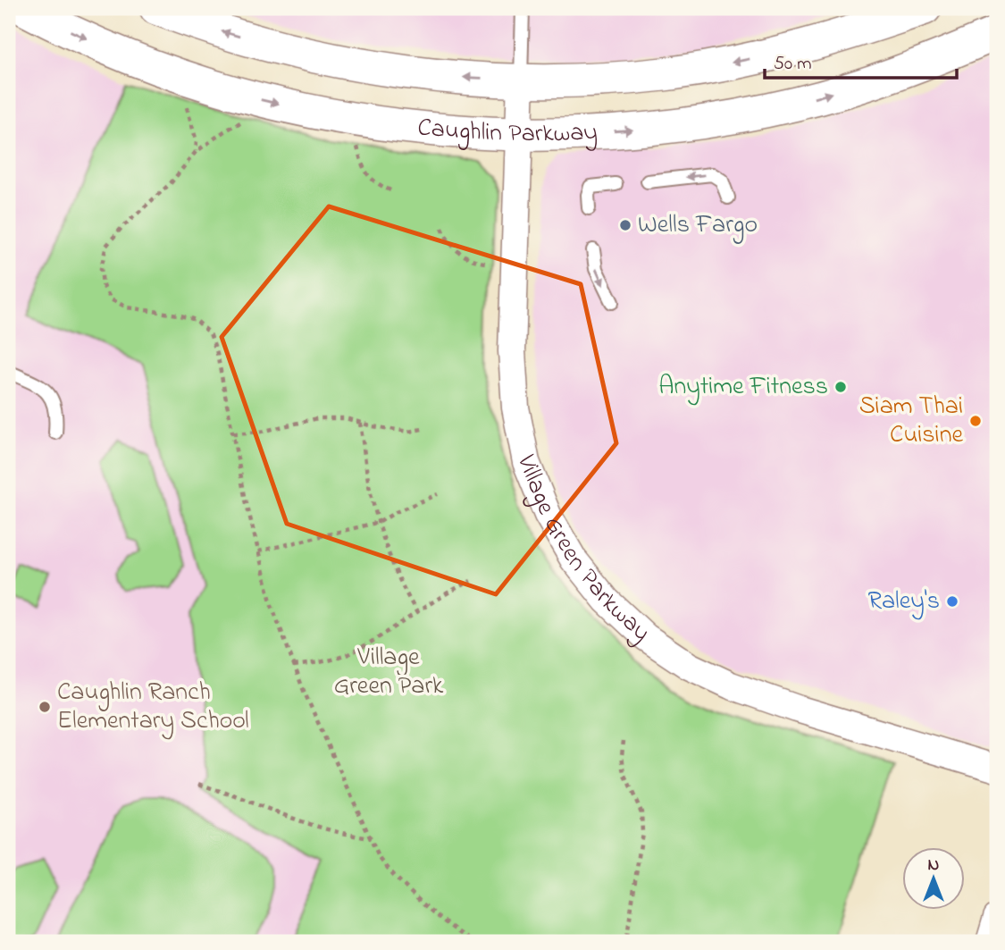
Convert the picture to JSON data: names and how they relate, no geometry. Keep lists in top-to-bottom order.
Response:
{
  "streets": {
    "street": ["Caughlin Parkway", "Village Green Parkway"]
  },
  "crossings": [
    ["Caughlin Parkway", "Village Green Parkway"]
  ],
  "parks": ["Village Green Park"],
  "places": [
    "Wells Fargo",
    "Anytime Fitness",
    "Siam Thai Cuisine",
    "Raley's",
    "Caughlin Ranch Elementary School"
  ],
  "scale_bar": "50 m",
  "north": "top"
}
